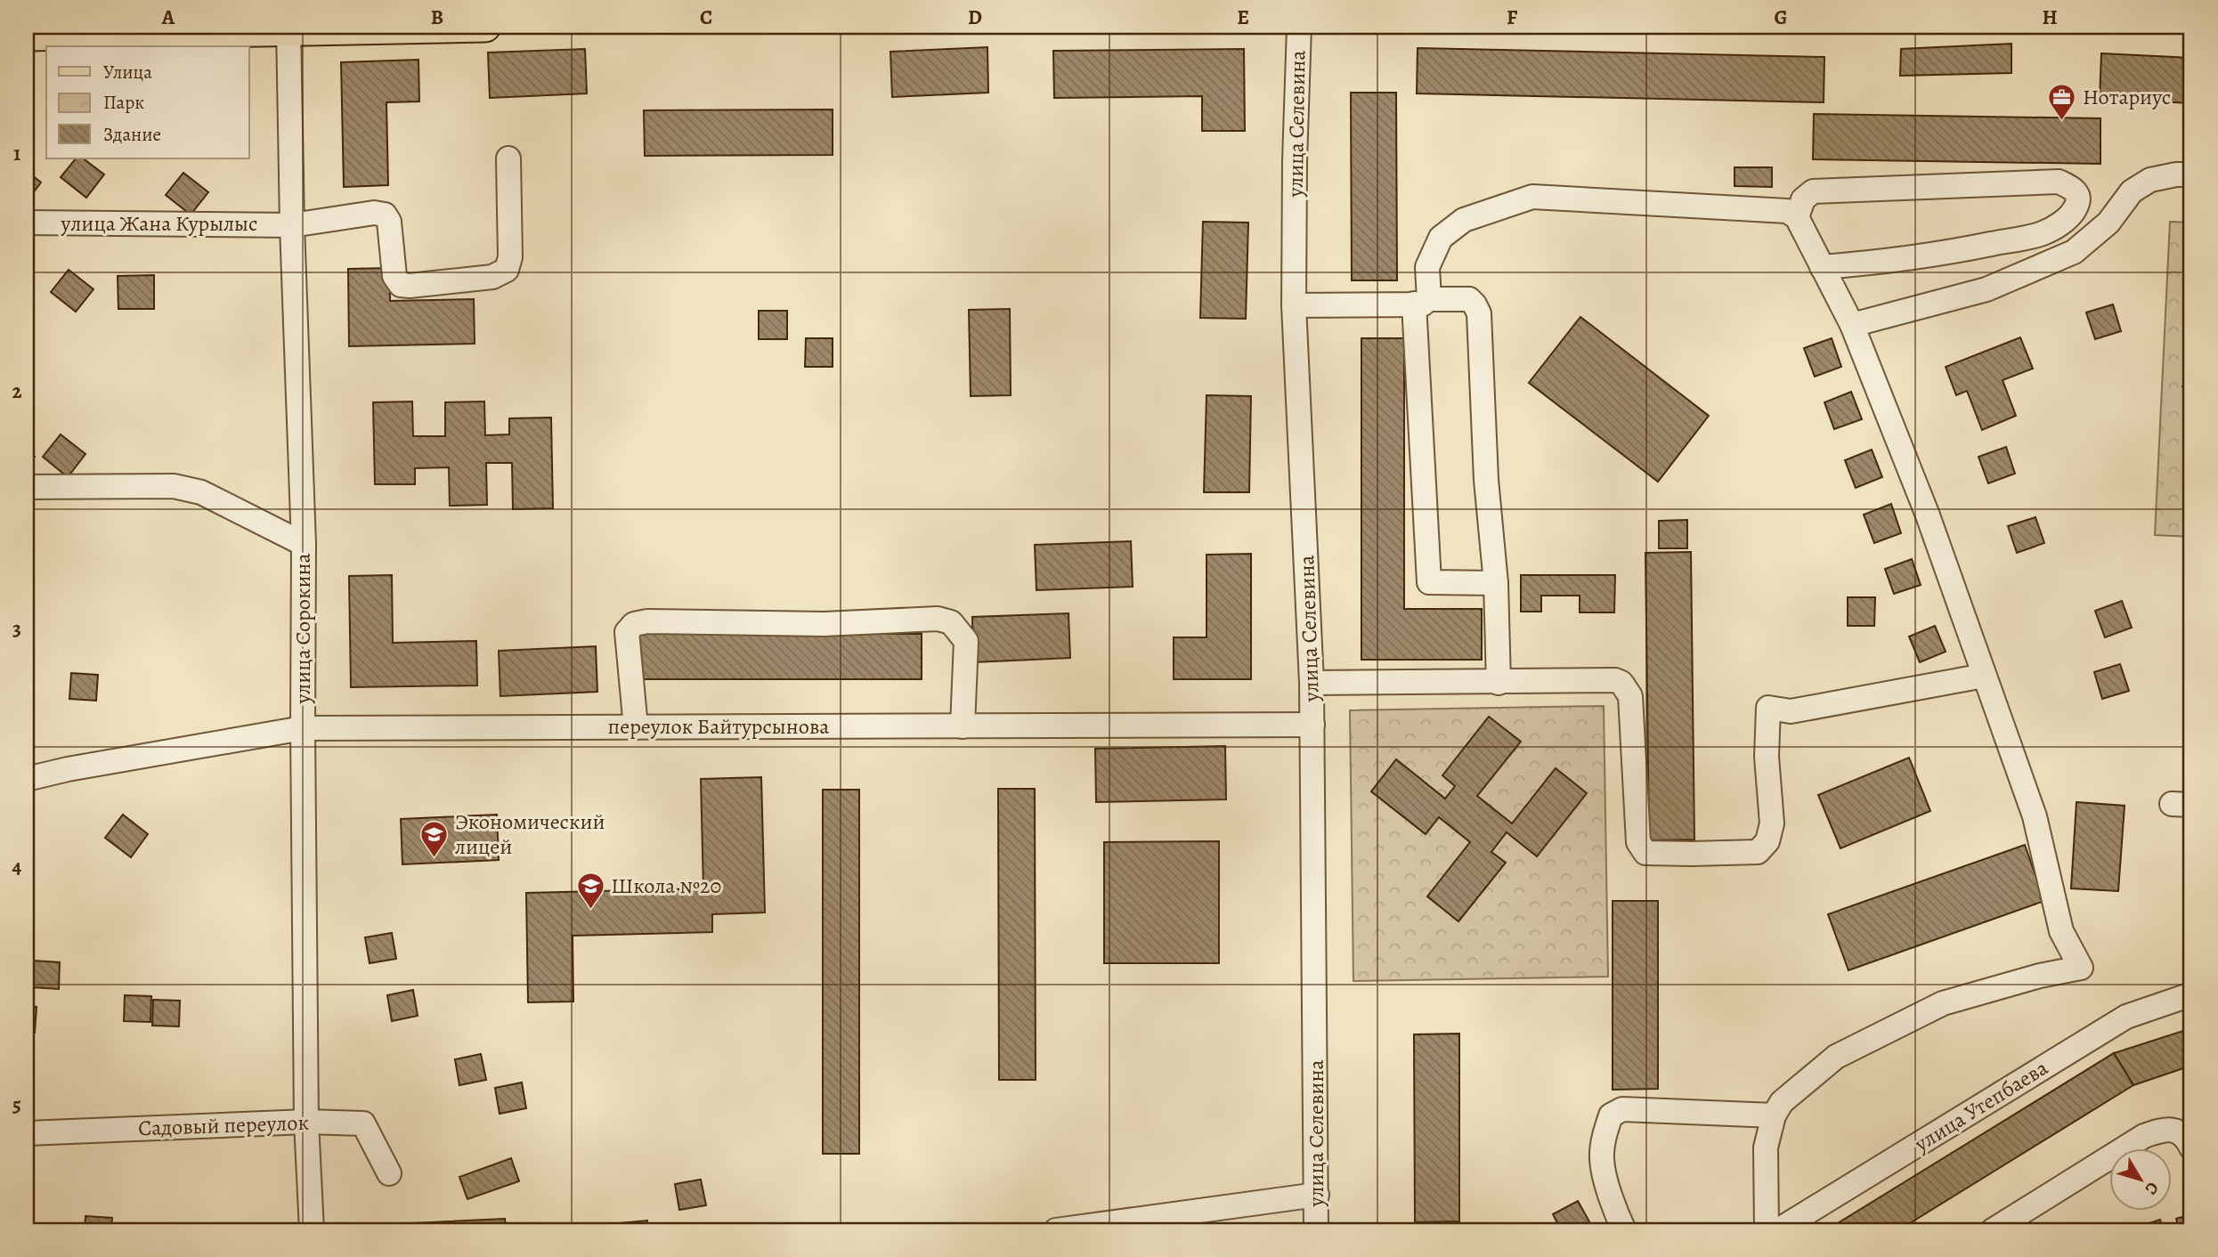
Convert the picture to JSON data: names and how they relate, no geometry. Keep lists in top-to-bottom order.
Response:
{
  "streets": {
    "street": [
      "улица Селевина",
      "улица Жана Курылыс",
      "улица Сорокина",
      "переулок Байтурсынова",
      "улица Утепбаева",
      "Садовый переулок"
    ]
  },
  "crossings": [
    ["улица Селевина", "переулок Байтурсынова"],
    ["улица Жана Курылыс", "улица Сорокина"],
    ["улица Сорокина", "переулок Байтурсынова"],
    ["улица Сорокина", "Садовый переулок"]
  ],
  "places": {
    "office": ["Нотариус"],
    "school or university": ["Экономический лицей", "Школа №20"]
  },
  "legend": ["Улица", "Парк", "Здание"],
  "north": "bottom right",
  "grid": {
    "columns": [
      "A",
      "B",
      "C",
      "D",
      "E",
      "F",
      "G",
      "H"
    ],
    "rows": [
      "1",
      "2",
      "3",
      "4",
      "5"
    ]
  }
}
